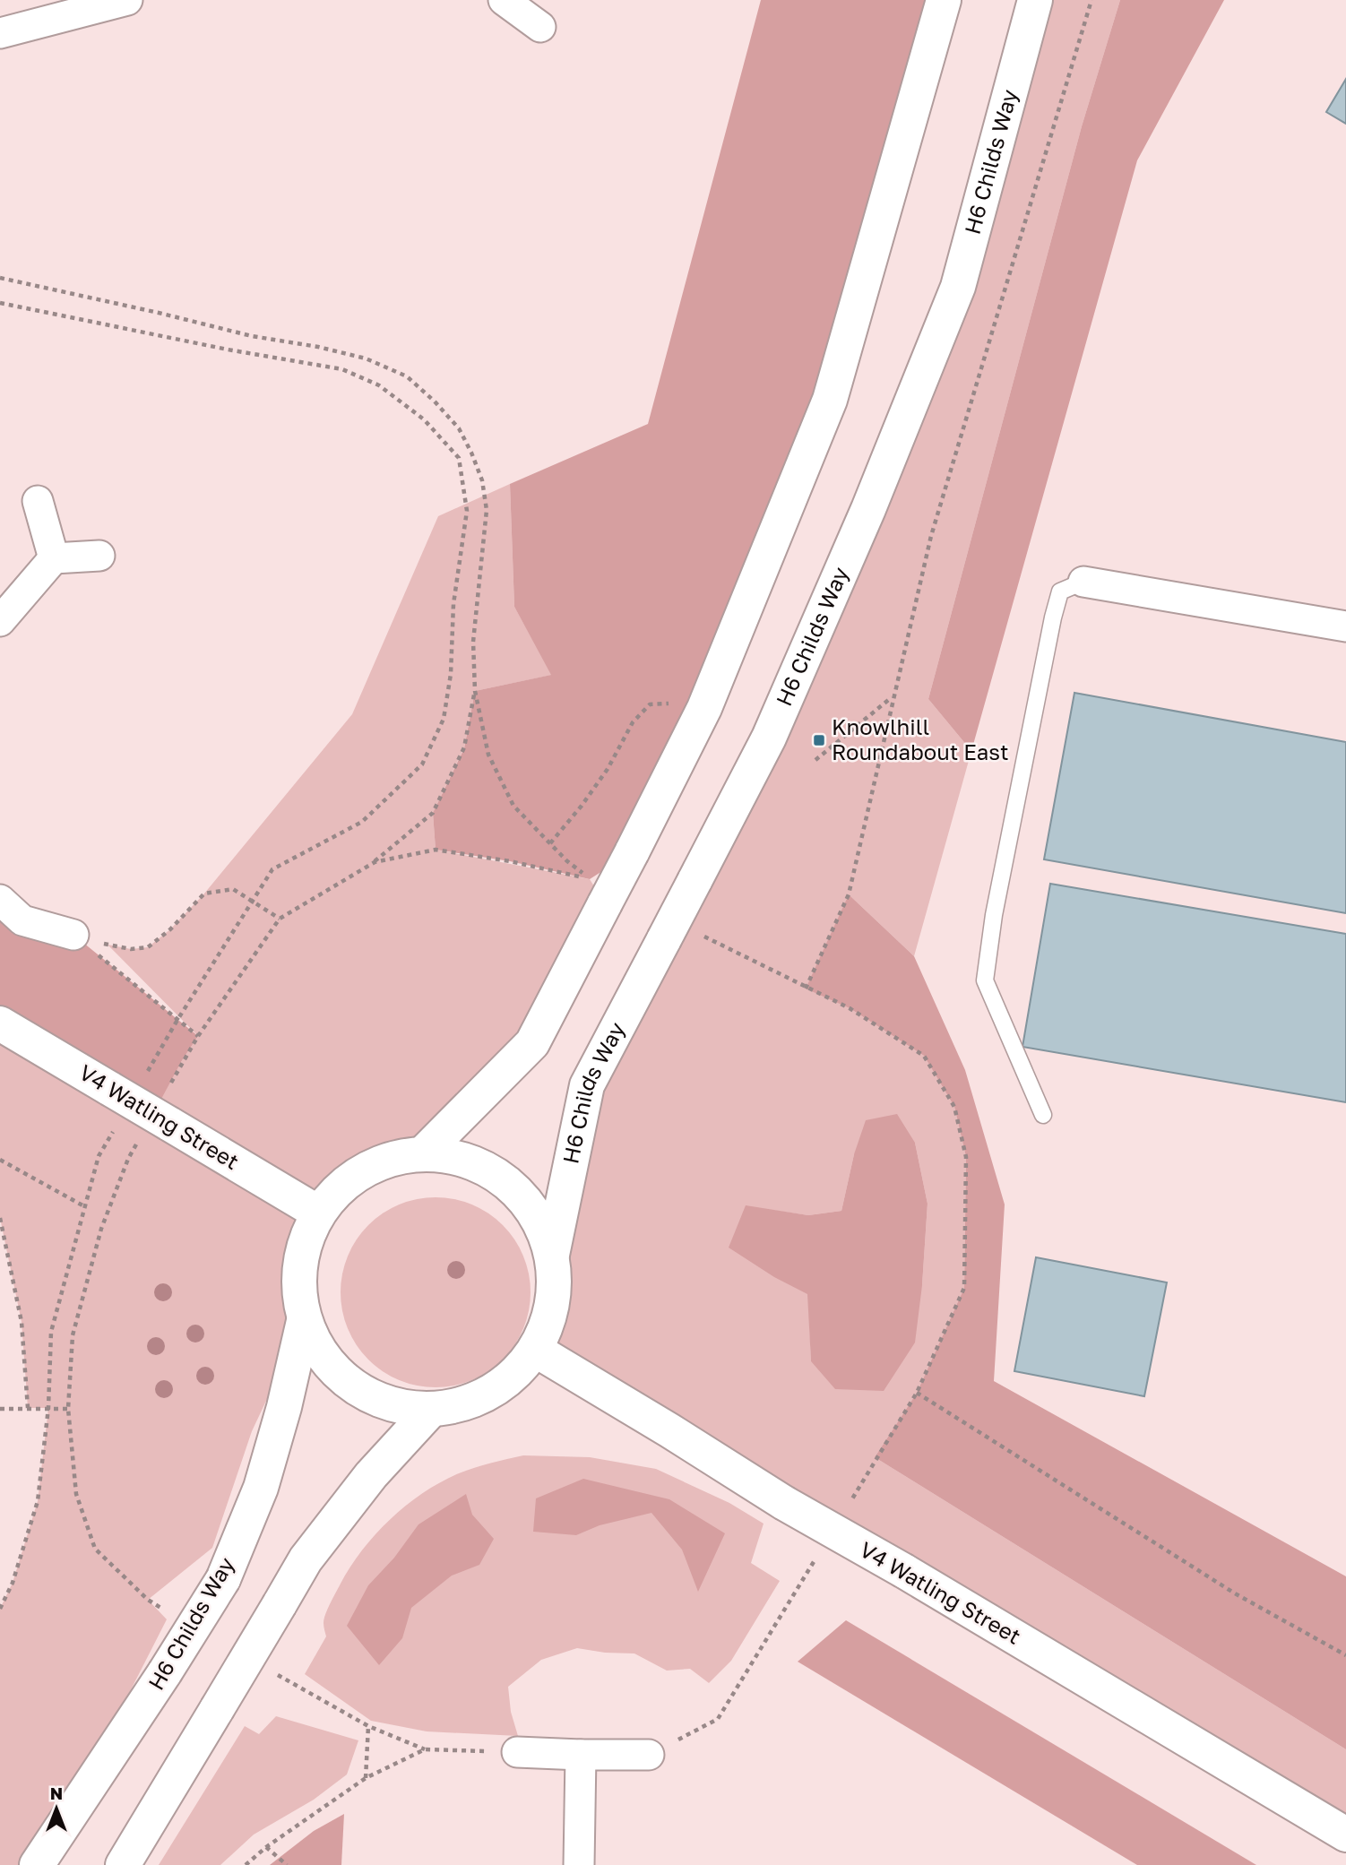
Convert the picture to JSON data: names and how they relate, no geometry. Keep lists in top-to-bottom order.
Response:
{
  "streets": {
    "street": ["H6 Childs Way", "V4 Watling Street"]
  },
  "places": {
    "transit": ["Knowlhill Roundabout East"]
  },
  "north": "top"
}
